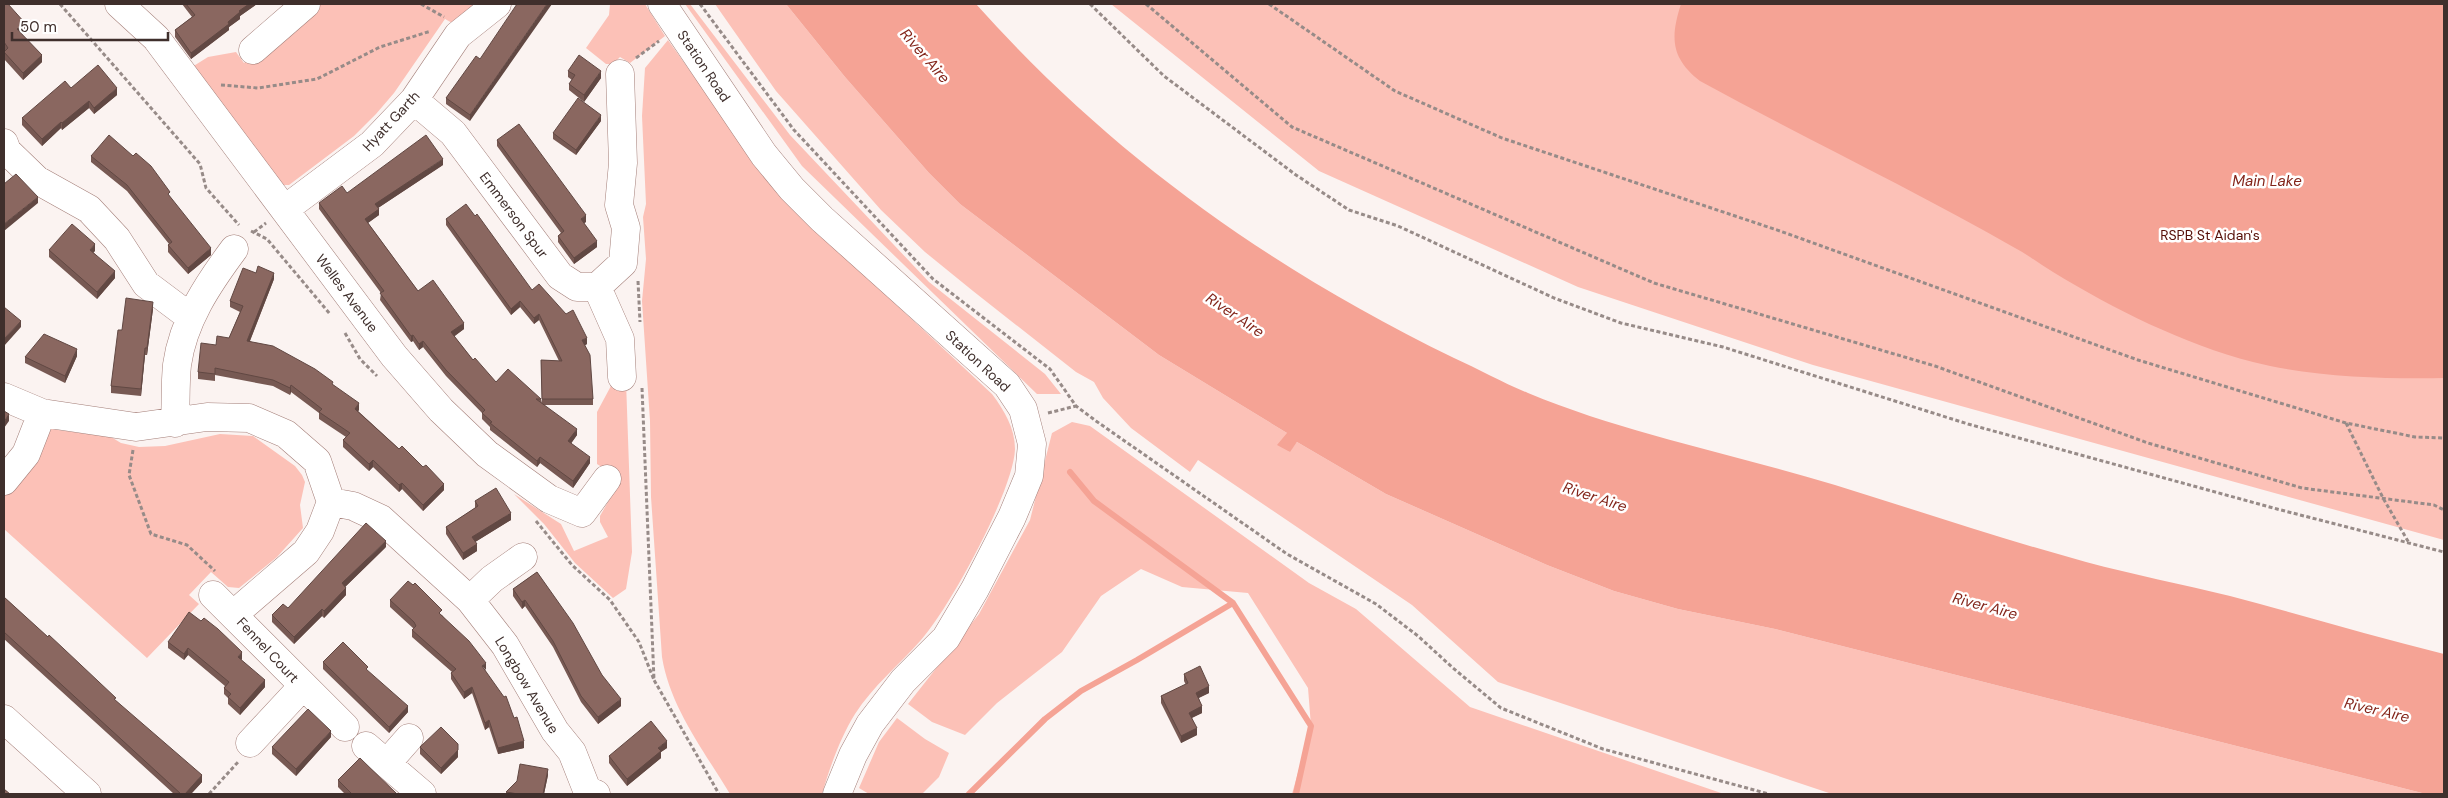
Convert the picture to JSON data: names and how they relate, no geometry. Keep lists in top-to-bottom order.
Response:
{
  "streets": {
    "street": [
      "Station Road",
      "Hyatt Garth",
      "Emmerson Spur",
      "Welles Avenue",
      "Fennel Court",
      "Longbow Avenue"
    ]
  },
  "crossings": [
    ["Hyatt Garth", "Emmerson Spur"],
    ["Hyatt Garth", "Welles Avenue"],
    ["Fennel Court", "Longbow Avenue"]
  ],
  "water": ["River Aire", "Main Lake"],
  "parks": ["RSPB St Aidan's"],
  "scale_bar": "50 m"
}
